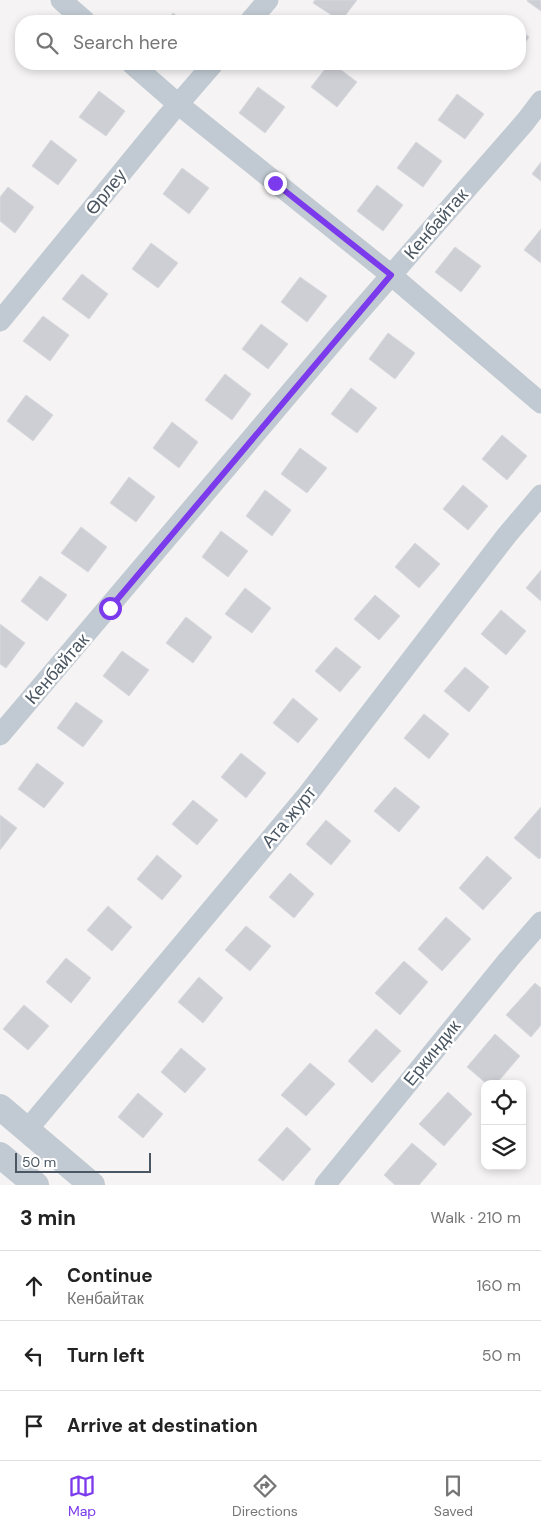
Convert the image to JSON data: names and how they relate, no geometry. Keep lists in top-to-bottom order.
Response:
{
  "streets": {
    "street": [
      "Өрлеу",
      "Кенбайтак",
      "Ата журт",
      "Еркиндик"
    ]
  },
  "scale_bar": "50 m",
  "page": {
    "search": "Search here",
    "scale": "50 m",
    "heading": ["3 min", "Walk · 210 m"],
    "list": [
      ["Continue", "Кенбайтак", "160 m"],
      ["Turn left", "50 m"],
      "Arrive at destination"
    ],
    "nav": ["Map", "Directions", "Saved"]
  }
}
